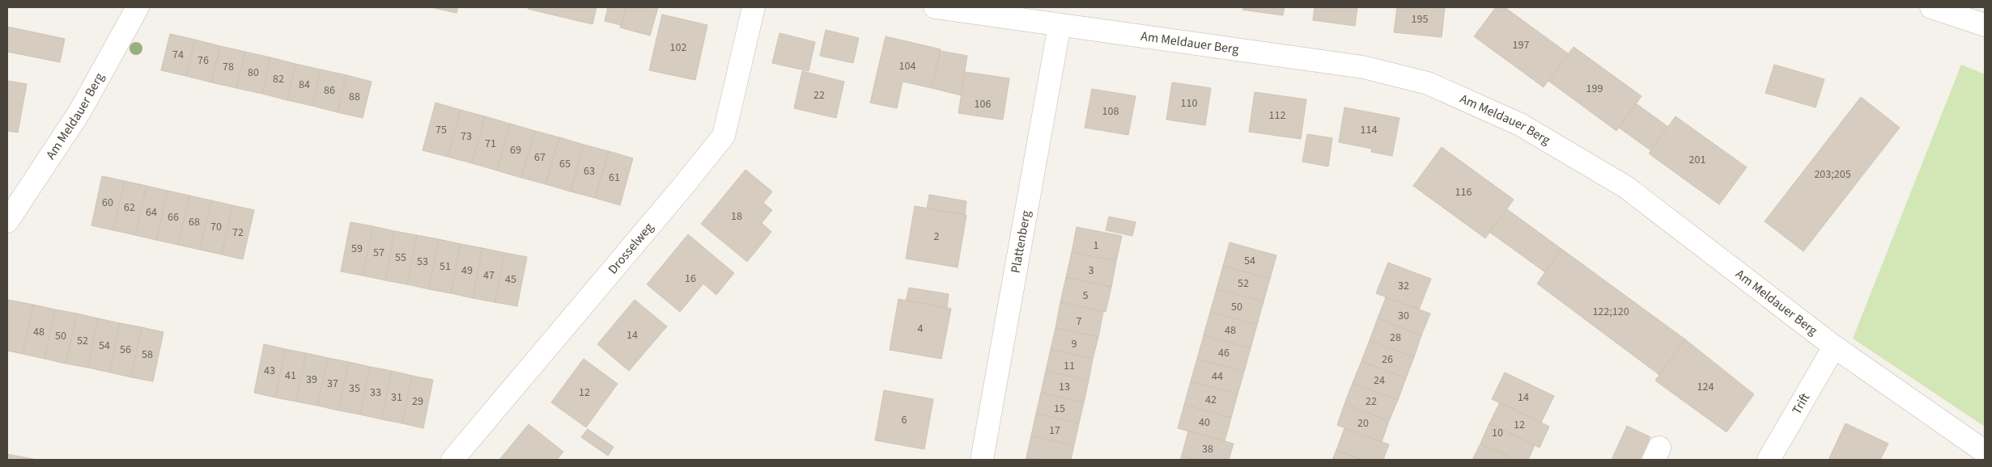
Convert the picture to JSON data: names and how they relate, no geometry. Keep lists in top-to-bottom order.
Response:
{
  "streets": {
    "street": [
      "Am Meldauer Berg",
      "Plattenberg",
      "Drosselweg",
      "Trift"
    ]
  },
  "crossings": [
    ["Am Meldauer Berg", "Plattenberg"],
    ["Am Meldauer Berg", "Trift"]
  ],
  "house_numbers": [
    "195",
    "197",
    "102",
    "74",
    "76",
    "104",
    "78",
    "80",
    "82",
    "84",
    "199",
    "86",
    "22",
    "88",
    "110",
    "106",
    "108",
    "112",
    "75",
    "114",
    "73",
    "71",
    "69",
    "67",
    "201",
    "65",
    "63",
    "203;205",
    "61",
    "116",
    "60",
    "62",
    "64",
    "18",
    "66",
    "68",
    "70",
    "72",
    "2",
    "1",
    "59",
    "57",
    "55",
    "54",
    "53",
    "51",
    "49",
    "3",
    "47",
    "16",
    "45",
    "52",
    "32",
    "5",
    "50",
    "122;120",
    "30",
    "7",
    "4",
    "48",
    "48",
    "14",
    "50",
    "28",
    "52",
    "9",
    "54",
    "56",
    "46",
    "58",
    "26",
    "11",
    "43",
    "41",
    "44",
    "39",
    "24",
    "37",
    "13",
    "124",
    "35",
    "33",
    "12",
    "31",
    "14",
    "42",
    "29",
    "22",
    "15",
    "6",
    "40",
    "20",
    "12",
    "17",
    "10",
    "38"
  ]
}
